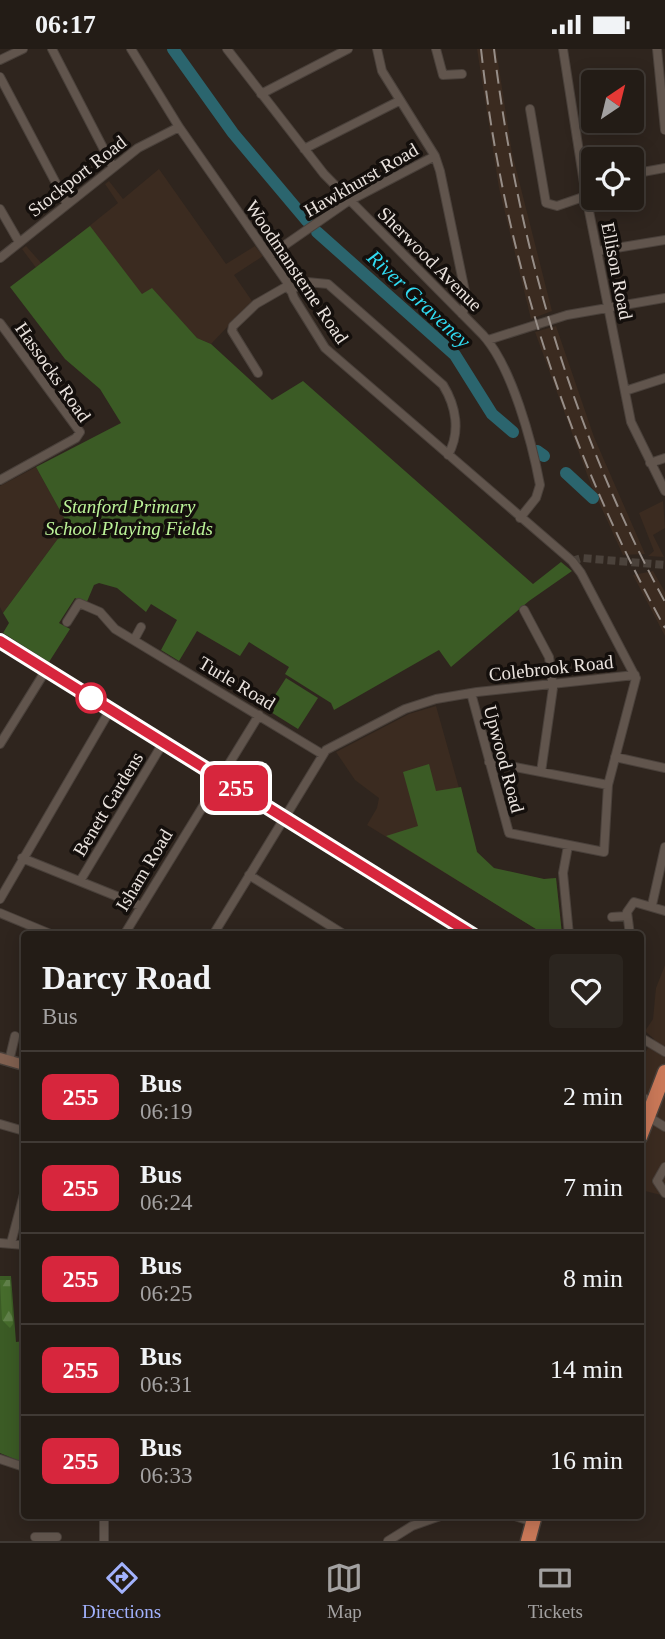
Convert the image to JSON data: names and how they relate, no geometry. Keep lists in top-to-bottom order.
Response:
{
  "streets": {
    "street": [
      "Stockport Road",
      "Hawkhurst Road",
      "Sherwood Avenue",
      "Ellison Road",
      "Woodmansterne Road",
      "Hassocks Road",
      "Colebrook Road",
      "Turle Road",
      "Upwood Road",
      "Benett Gardens",
      "Isham Road"
    ]
  },
  "crossings": [
    ["Stockport Road", "Woodmansterne Road"],
    ["Hawkhurst Road", "Sherwood Avenue"],
    ["Hawkhurst Road", "Woodmansterne Road"],
    ["Sherwood Avenue", "Woodmansterne Road"],
    ["Woodmansterne Road", "Colebrook Road"],
    ["Colebrook Road", "Turle Road"],
    ["Colebrook Road", "Upwood Road"],
    ["Turle Road", "Isham Road"]
  ],
  "water": ["River Graveney"],
  "parks": ["Stanford Primary School Playing Fields"],
  "lines": ["bus line 255"],
  "north": "top right",
  "page": {
    "status": "06:17",
    "on_map": "255",
    "heading": ["Darcy Road", "Bus"],
    "list": [
      {
        "mark": "255",
        "name": "Bus",
        "note": "06:19",
        "value": "2 min"
      },
      {
        "mark": "255",
        "name": "Bus",
        "note": "06:24",
        "value": "7 min"
      },
      {
        "mark": "255",
        "name": "Bus",
        "note": "06:25",
        "value": "8 min"
      },
      {
        "mark": "255",
        "name": "Bus",
        "note": "06:31",
        "value": "14 min"
      },
      {
        "mark": "255",
        "name": "Bus",
        "note": "06:33",
        "value": "16 min"
      }
    ],
    "tabs": ["Directions", "Map", "Tickets"]
  }
}
